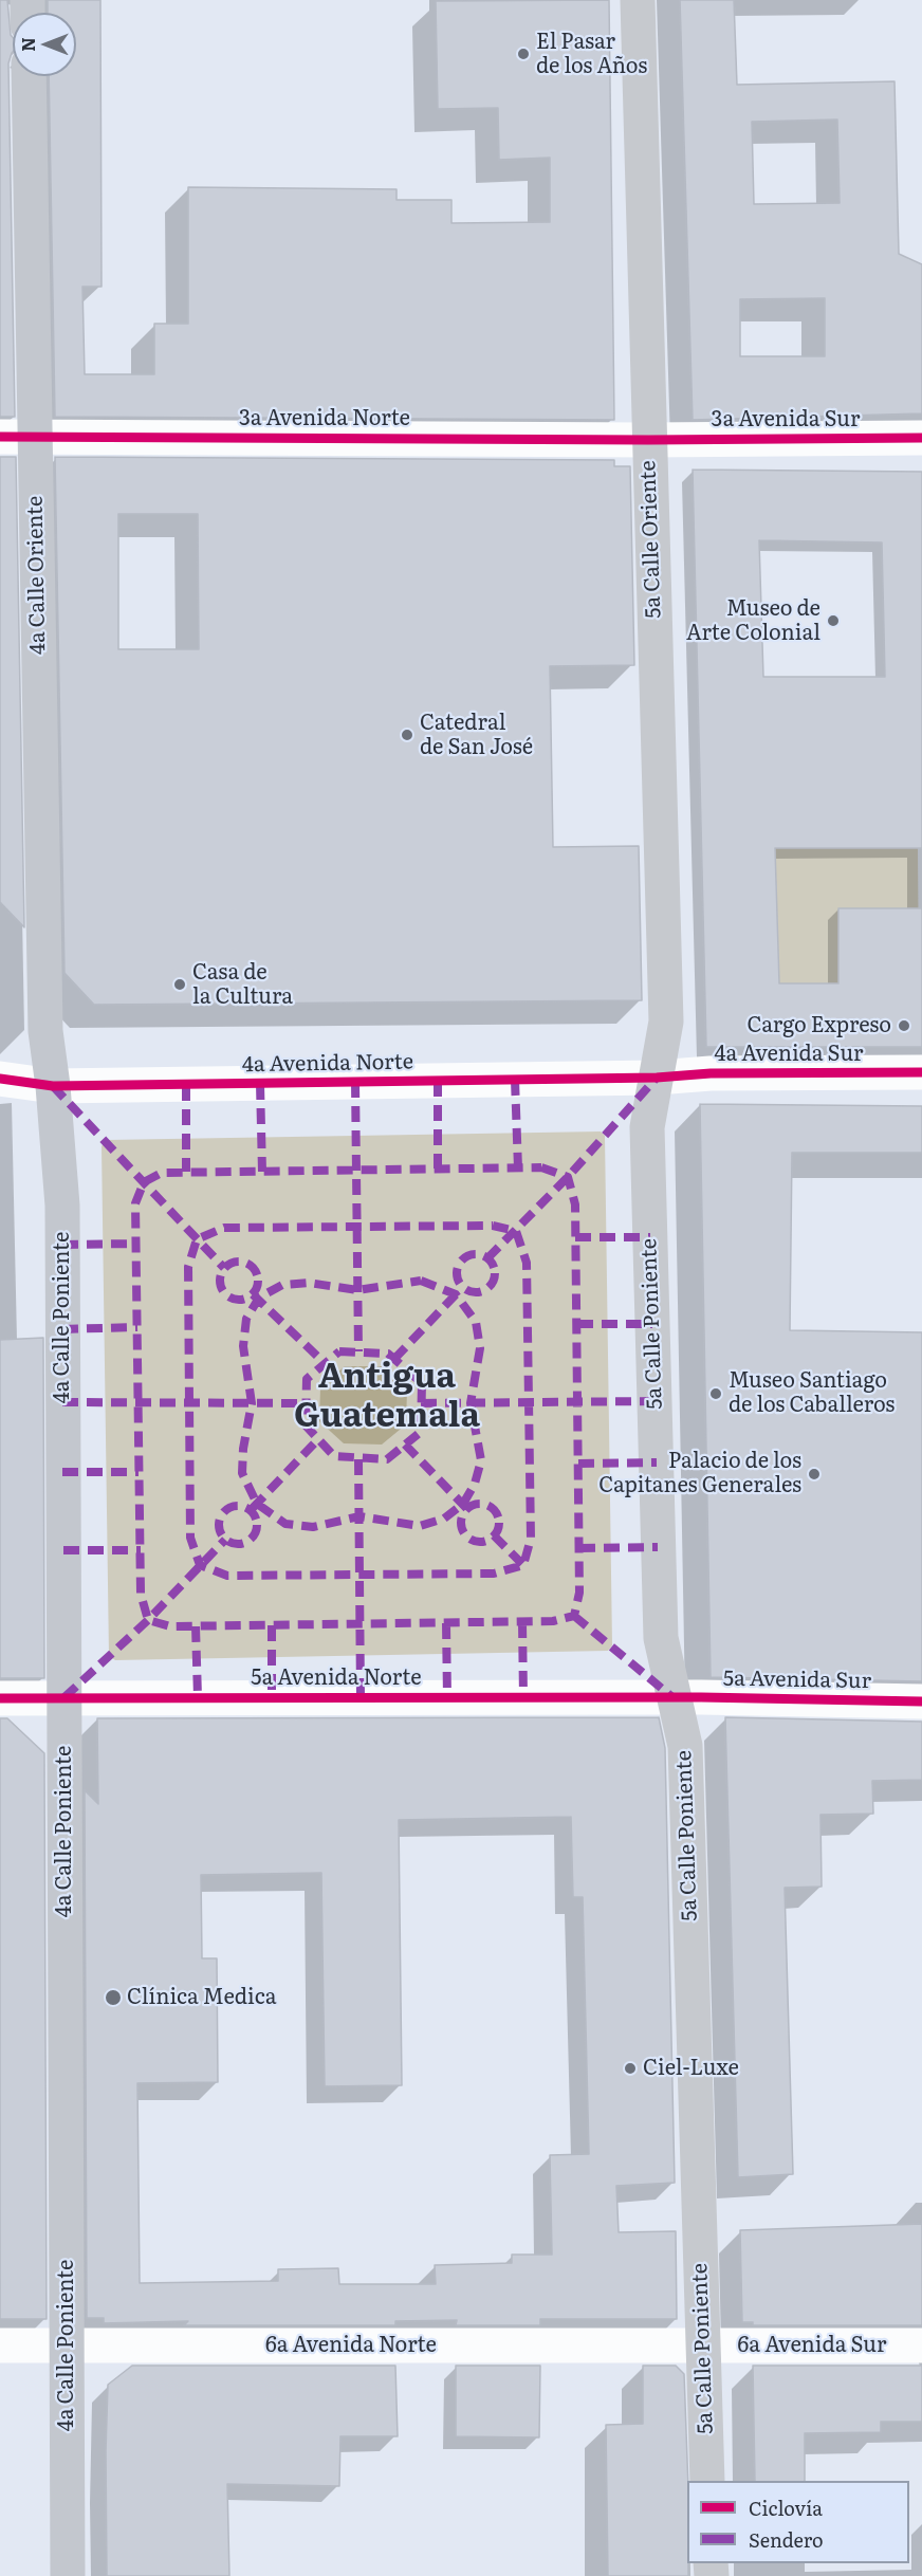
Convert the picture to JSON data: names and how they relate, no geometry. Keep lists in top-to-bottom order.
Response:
{
  "streets": {
    "main road": [
      "5a Calle Oriente",
      "4a Calle Oriente",
      "4a Calle Poniente",
      "5a Calle Poniente"
    ],
    "street": [
      "3a Avenida Norte",
      "3a Avenida Sur",
      "4a Avenida Sur",
      "4a Avenida Norte",
      "5a Avenida Norte",
      "5a Avenida Sur",
      "6a Avenida Norte",
      "6a Avenida Sur"
    ]
  },
  "crossings": [
    ["3a Avenida Norte", "3a Avenida Sur"],
    ["3a Avenida Norte", "5a Calle Oriente"],
    ["3a Avenida Norte", "4a Calle Oriente"],
    ["3a Avenida Sur", "5a Calle Oriente"],
    ["5a Calle Oriente", "4a Avenida Sur"],
    ["5a Calle Oriente", "4a Avenida Norte"],
    ["5a Calle Oriente", "5a Calle Poniente"],
    ["4a Calle Oriente", "4a Avenida Norte"],
    ["4a Calle Oriente", "4a Calle Poniente"],
    ["4a Avenida Sur", "4a Avenida Norte"],
    ["4a Avenida Sur", "5a Calle Poniente"],
    ["4a Avenida Norte", "4a Calle Poniente"],
    ["4a Avenida Norte", "5a Calle Poniente"],
    ["4a Calle Poniente", "5a Avenida Norte"],
    ["4a Calle Poniente", "6a Avenida Norte"],
    ["5a Calle Poniente", "5a Avenida Norte"],
    ["5a Calle Poniente", "5a Avenida Sur"],
    ["5a Calle Poniente", "6a Avenida Norte"],
    ["5a Calle Poniente", "6a Avenida Sur"],
    ["5a Avenida Norte", "5a Avenida Sur"],
    ["6a Avenida Norte", "6a Avenida Sur"]
  ],
  "districts": ["Antigua Guatemala"],
  "places": [
    "El Pasar de los Años",
    "Museo de Arte Colonial",
    "Catedral de San José",
    "Casa de la Cultura",
    "Cargo Expreso",
    "Museo Santiago de los Caballeros",
    "Palacio de los Capitanes Generales",
    "Clínica Medica",
    "Ciel-Luxe"
  ],
  "legend": ["Ciclovía", "Sendero"],
  "north": "left"
}
